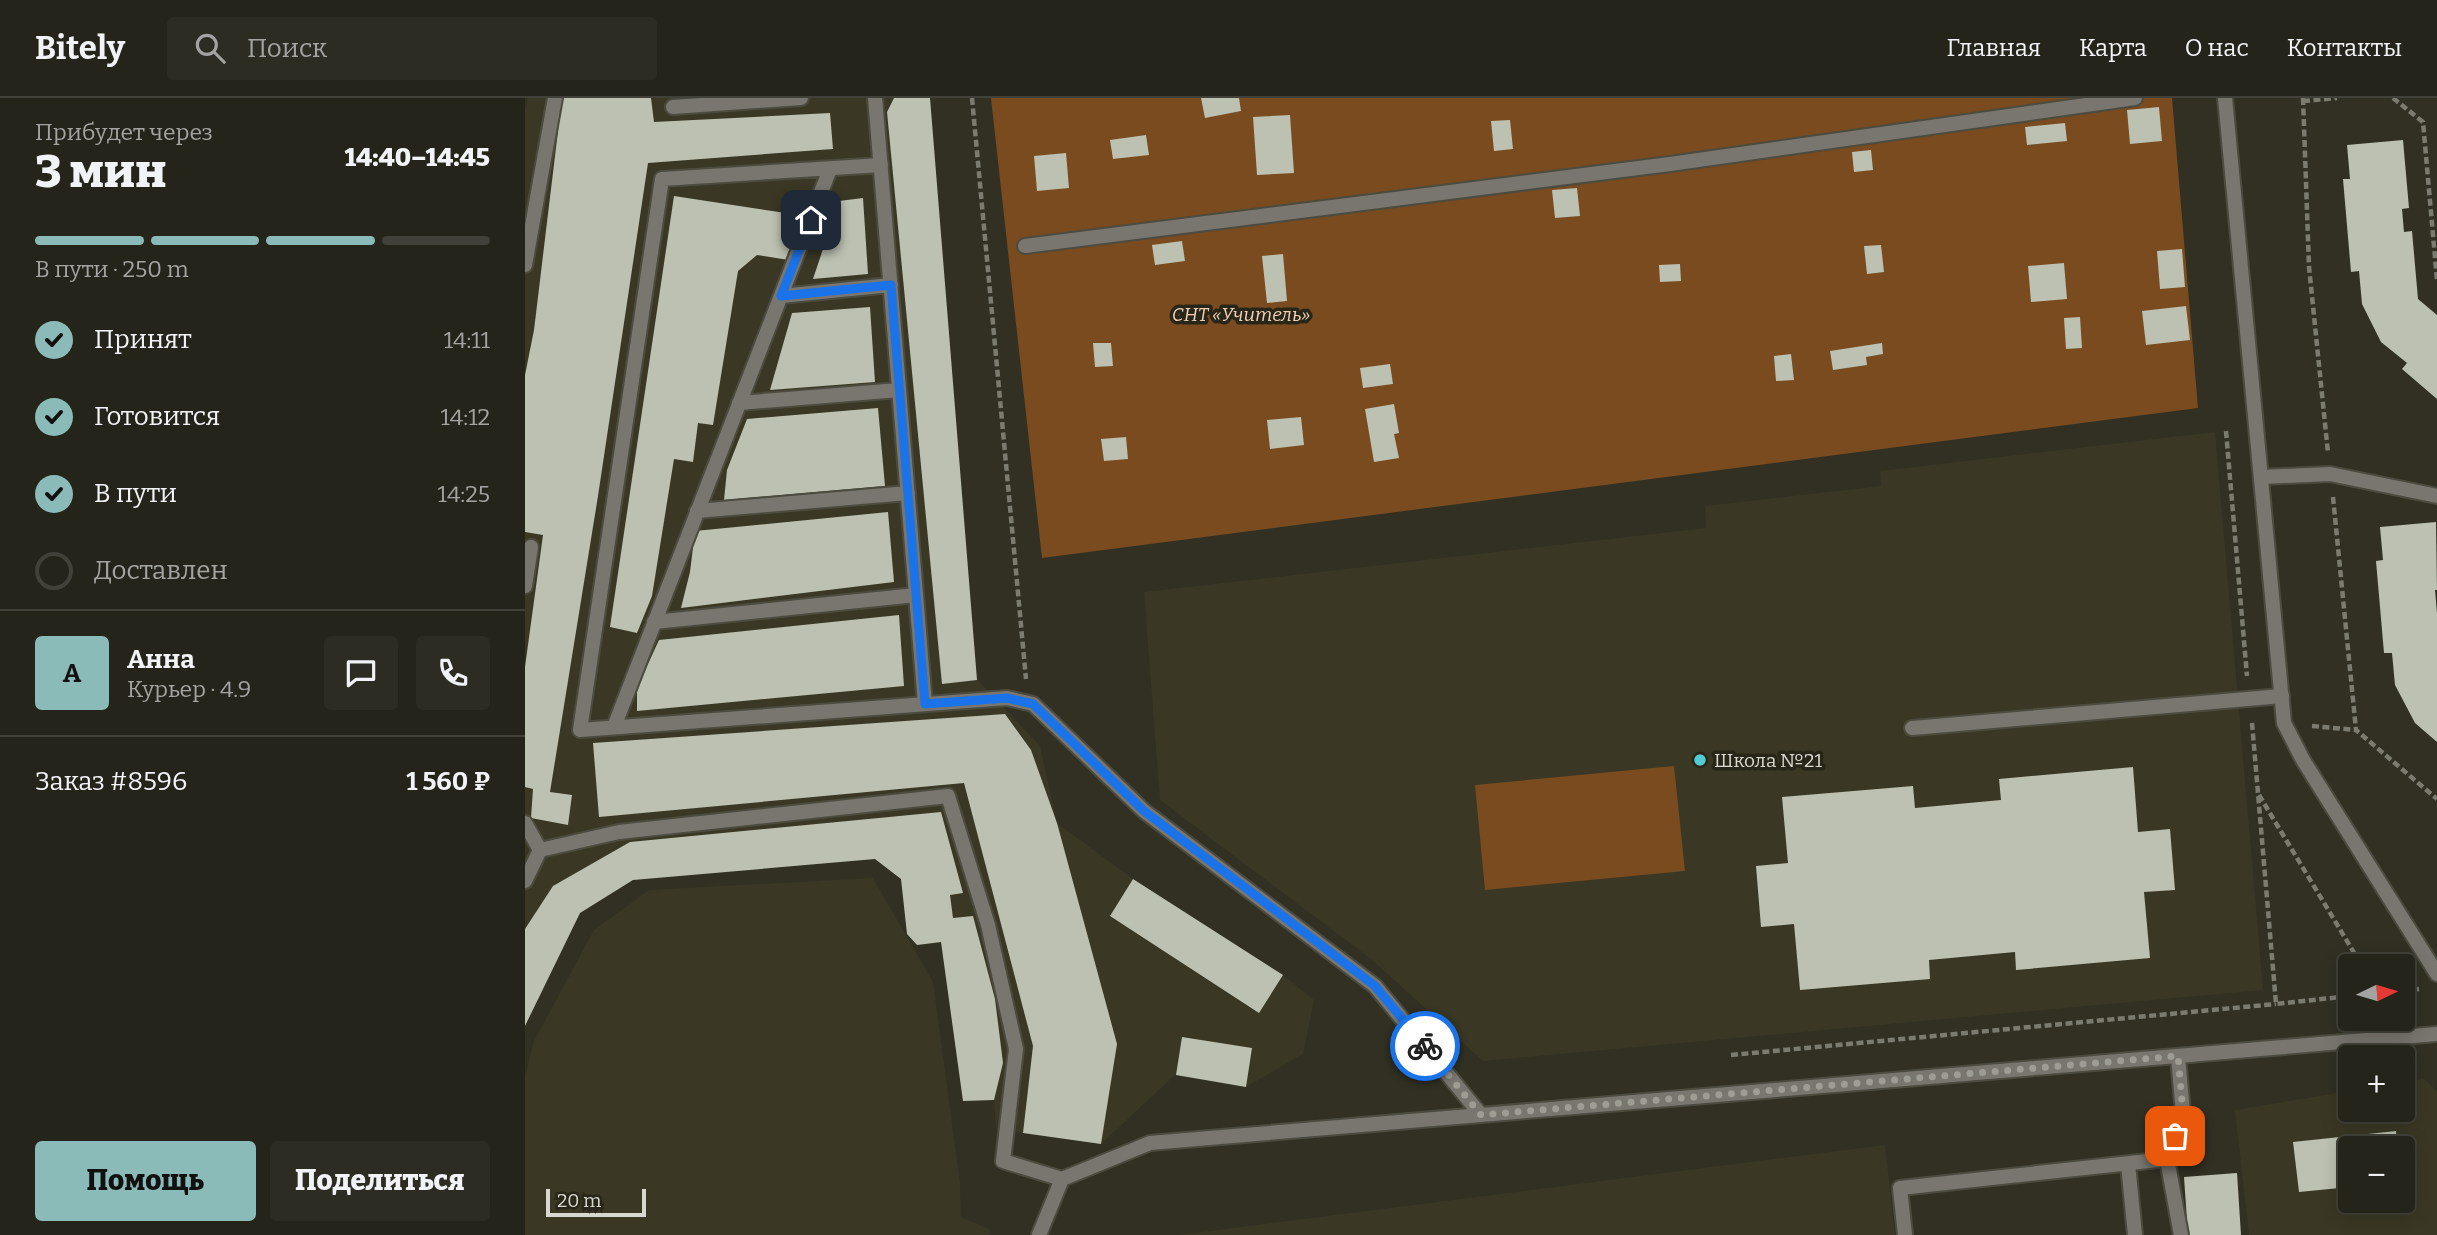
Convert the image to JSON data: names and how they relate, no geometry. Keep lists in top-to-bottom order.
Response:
{
  "parks": ["СНТ «Учитель»"],
  "places": ["Школа №21"],
  "scale_bar": "20 m",
  "north": "right",
  "page": {
    "header": "Bitely",
    "search": "Поиск",
    "nav": [
      "Главная",
      "Карта",
      "О нас",
      "Контакты"
    ],
    "heading": ["3 мин", "Прибудет через", "14:40–14:45"],
    "panel": [
      "Анна",
      "Курьер · 4.9",
      "Заказ #8596",
      "1 560 ₽"
    ],
    "bar": "В пути · 250 m",
    "list": [
      ["Принят", "14:11"],
      ["Готовится", "14:12"],
      ["В пути", "14:25"],
      "Доставлен"
    ],
    "round": "А",
    "map_buttons": ["+", "−"],
    "buttons": ["Помощь", "Поделиться"],
    "scale": "20 m"
  }
}
